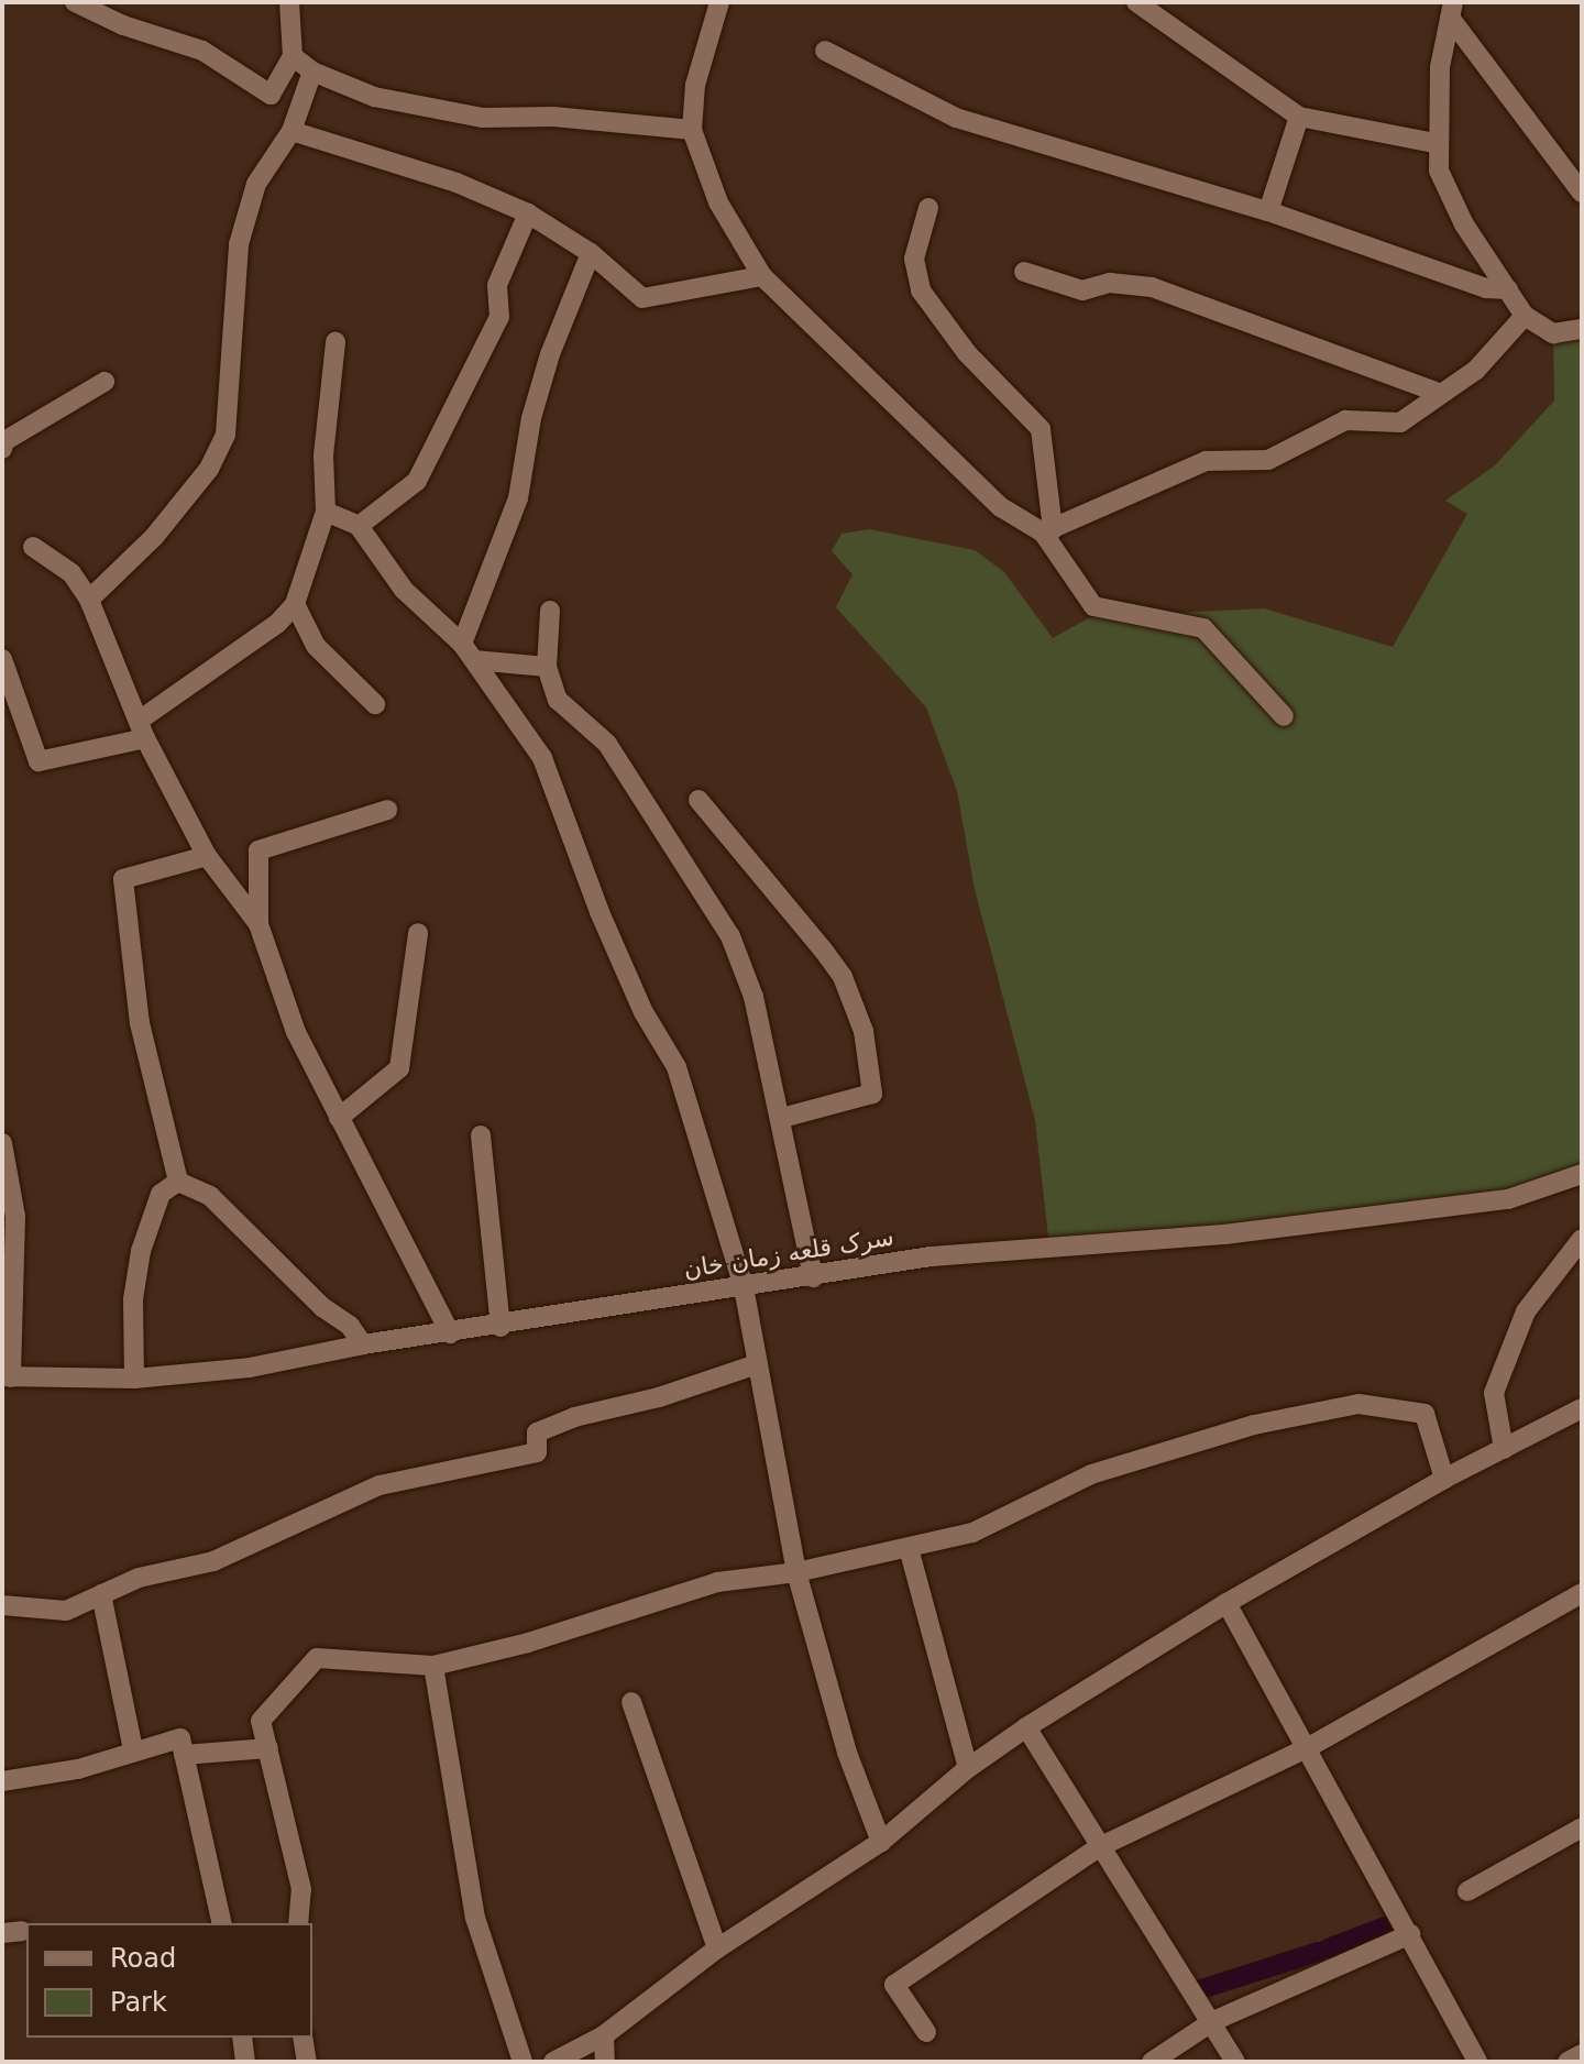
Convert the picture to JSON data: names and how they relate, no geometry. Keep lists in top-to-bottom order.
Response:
{
  "streets": {
    "street": ["سرک قلعه زمان خان"]
  },
  "legend": ["Road", "Park"]
}
